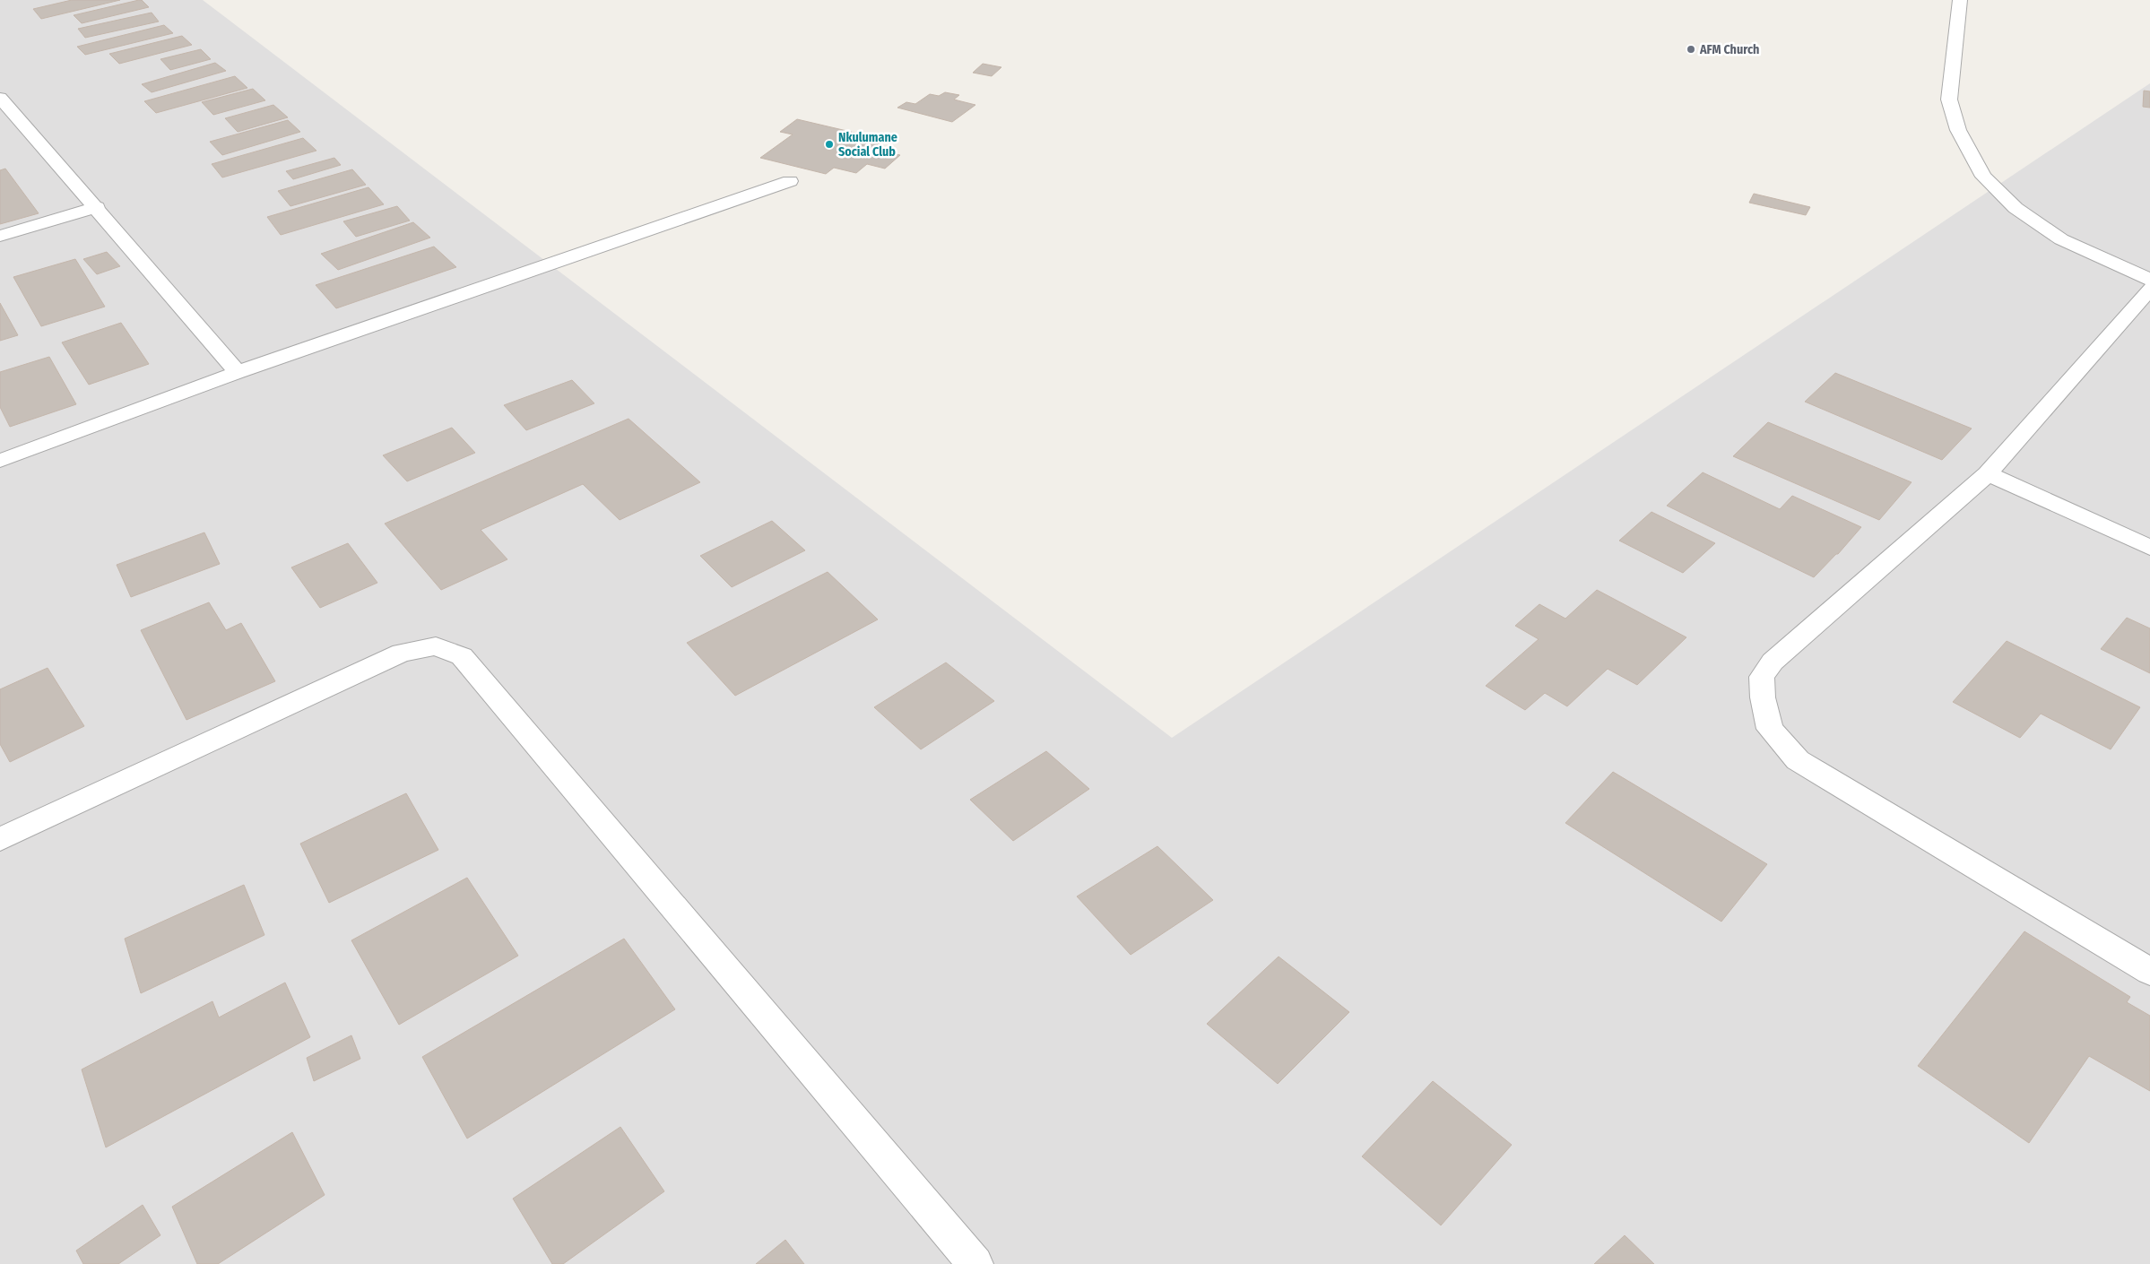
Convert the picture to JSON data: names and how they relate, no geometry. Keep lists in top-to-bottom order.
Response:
{
  "places": ["AFM Church", "Nkulumane Social Club"]
}
